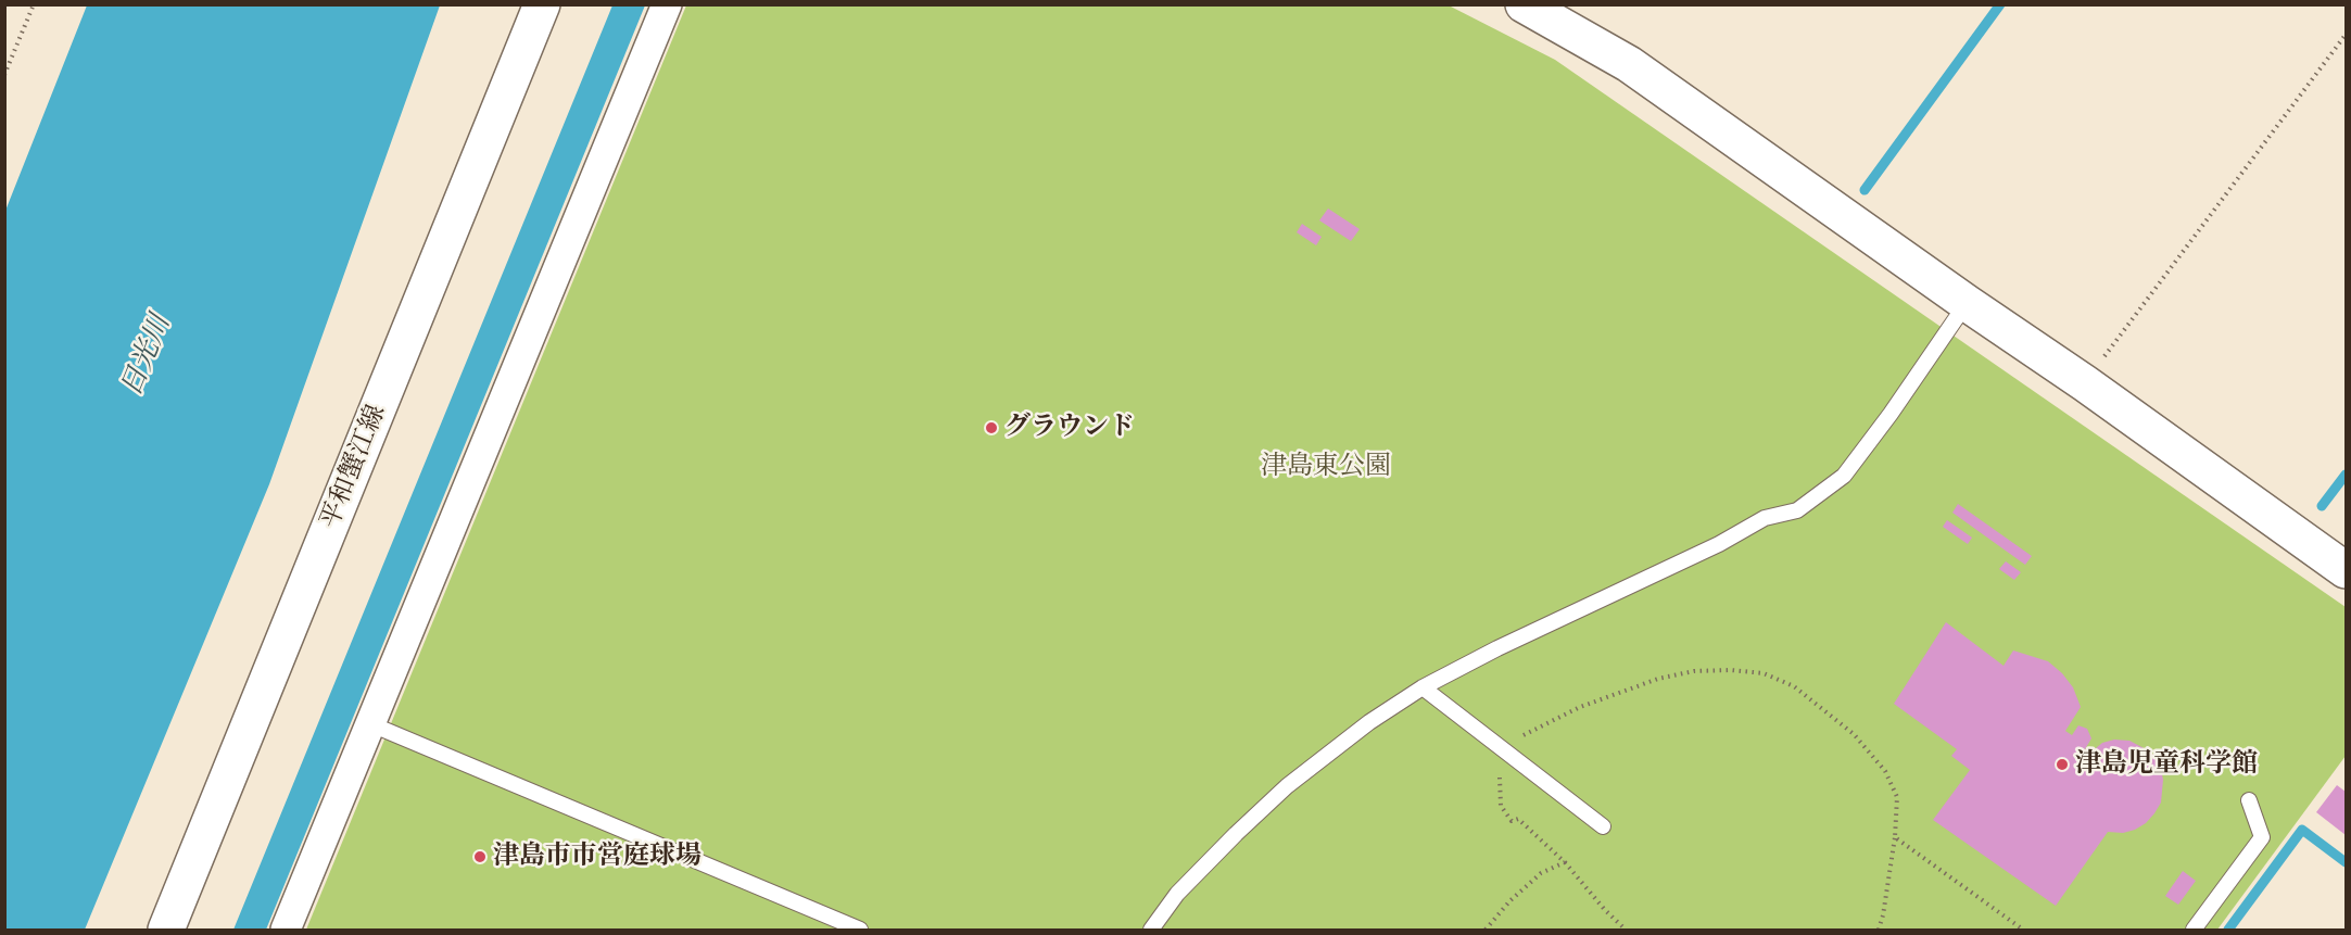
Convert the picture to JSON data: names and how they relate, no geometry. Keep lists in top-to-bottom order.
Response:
{
  "streets": {
    "street": ["平和蟹江線"]
  },
  "water": ["日光川"],
  "parks": ["津島東公園"],
  "places": ["グラウンド", "津島児童科学館", "津島市市営庭球場"]
}
